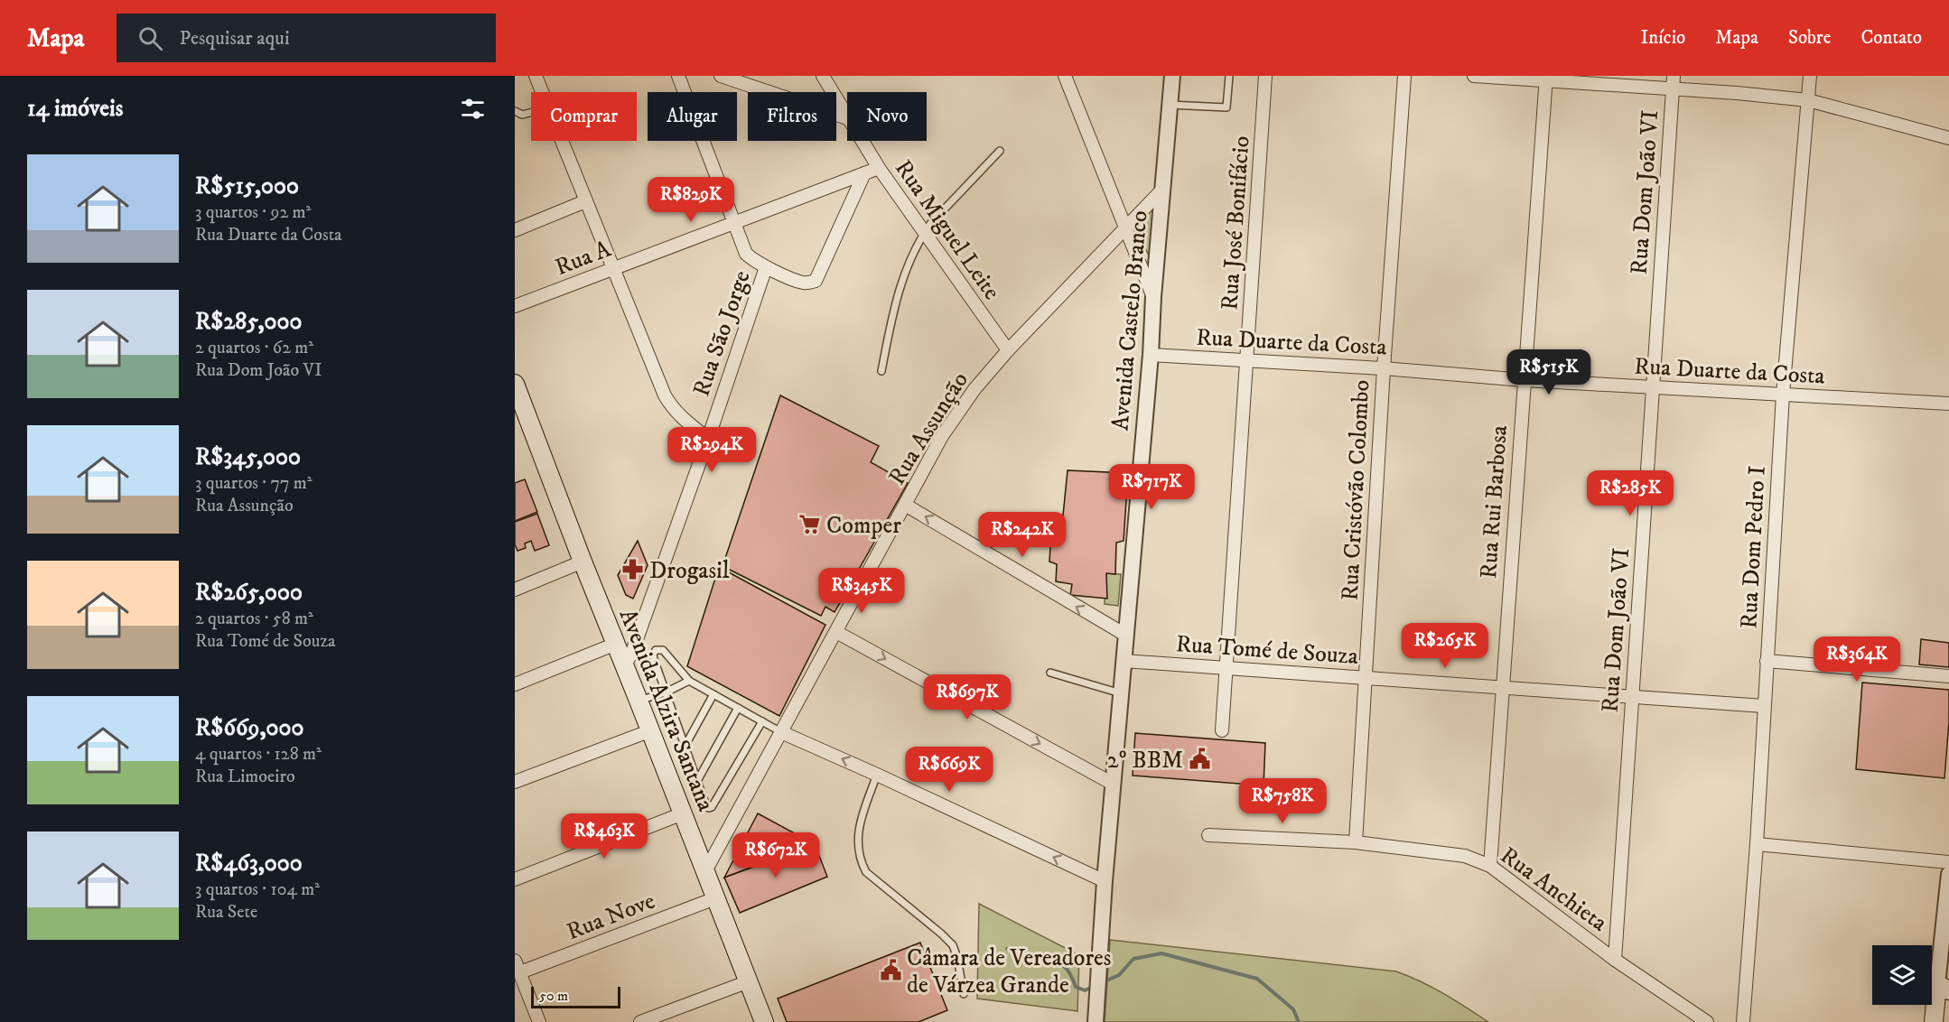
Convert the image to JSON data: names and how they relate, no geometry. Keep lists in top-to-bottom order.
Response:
{
  "streets": {
    "main road": ["Avenida Alzira Santana"],
    "street": [
      "Rua Dom João VI",
      "Rua José Bonifácio",
      "Rua Miguel Leite",
      "Rua A",
      "Avenida Castelo Branco",
      "Rua São Jorge",
      "Rua Duarte da Costa",
      "Rua Assunção",
      "Rua Cristóvão Colombo",
      "Rua Rui Barbosa",
      "Rua Dom Pedro I",
      "Rua Tomé de Souza",
      "Rua Anchieta",
      "Rua Nove"
    ]
  },
  "crossings": [
    ["Rua Dom João VI", "Rua Duarte da Costa"],
    ["Rua Dom João VI", "Rua Tomé de Souza"],
    ["Rua Dom João VI", "Rua Anchieta"],
    ["Rua José Bonifácio", "Rua Duarte da Costa"],
    ["Rua José Bonifácio", "Rua Tomé de Souza"],
    ["Rua Miguel Leite", "Rua A"],
    ["Rua Miguel Leite", "Rua Assunção"],
    ["Rua A", "Rua São Jorge"],
    ["Avenida Castelo Branco", "Rua Duarte da Costa"],
    ["Avenida Castelo Branco", "Rua Assunção"],
    ["Avenida Castelo Branco", "Rua Tomé de Souza"],
    ["Rua São Jorge", "Avenida Alzira Santana"],
    ["Rua Duarte da Costa", "Rua Cristóvão Colombo"],
    ["Rua Duarte da Costa", "Rua Rui Barbosa"],
    ["Rua Duarte da Costa", "Rua Dom Pedro I"],
    ["Rua Assunção", "Avenida Alzira Santana"],
    ["Rua Cristóvão Colombo", "Rua Tomé de Souza"],
    ["Rua Cristóvão Colombo", "Rua Anchieta"],
    ["Rua Rui Barbosa", "Rua Tomé de Souza"],
    ["Rua Rui Barbosa", "Rua Anchieta"],
    ["Rua Dom Pedro I", "Rua Tomé de Souza"],
    ["Avenida Alzira Santana", "Rua Nove"]
  ],
  "places": {
    "supermarket": ["Comper"],
    "pharmacy": ["Drogasil"],
    "public building": ["2º BBM", "Câmara de Vereadores de Várzea Grande"]
  },
  "scale_bar": "50 m",
  "page": {
    "header": "Mapa",
    "search": "Pesquisar aqui",
    "nav": [
      "Início",
      "Mapa",
      "Sobre",
      "Contato"
    ],
    "heading": "14 imóveis",
    "chip": [
      "Comprar",
      "Alugar",
      "Filtros",
      "Novo"
    ],
    "list": [
      {
        "name": "R$515,000",
        "note": "3 quartos · 92 m² · Rua Duarte da Costa"
      },
      {
        "name": "R$285,000",
        "note": "2 quartos · 62 m² · Rua Dom João VI"
      },
      {
        "name": "R$345,000",
        "note": "3 quartos · 77 m² · Rua Assunção"
      },
      {
        "name": "R$265,000",
        "note": "2 quartos · 58 m² · Rua Tomé de Souza"
      },
      {
        "name": "R$669,000",
        "note": "4 quartos · 128 m² · Rua Limoeiro"
      },
      {
        "name": "R$463,000",
        "note": "3 quartos · 104 m² · Rua Sete"
      }
    ],
    "price": [
      "R$829K",
      "R$515K",
      "R$294K",
      "R$717K",
      "R$285K",
      "R$242K",
      "R$345K",
      "R$265K",
      "R$364K",
      "R$697K",
      "R$669K",
      "R$758K",
      "R$463K",
      "R$672K"
    ],
    "scale": "50 m"
  }
}
